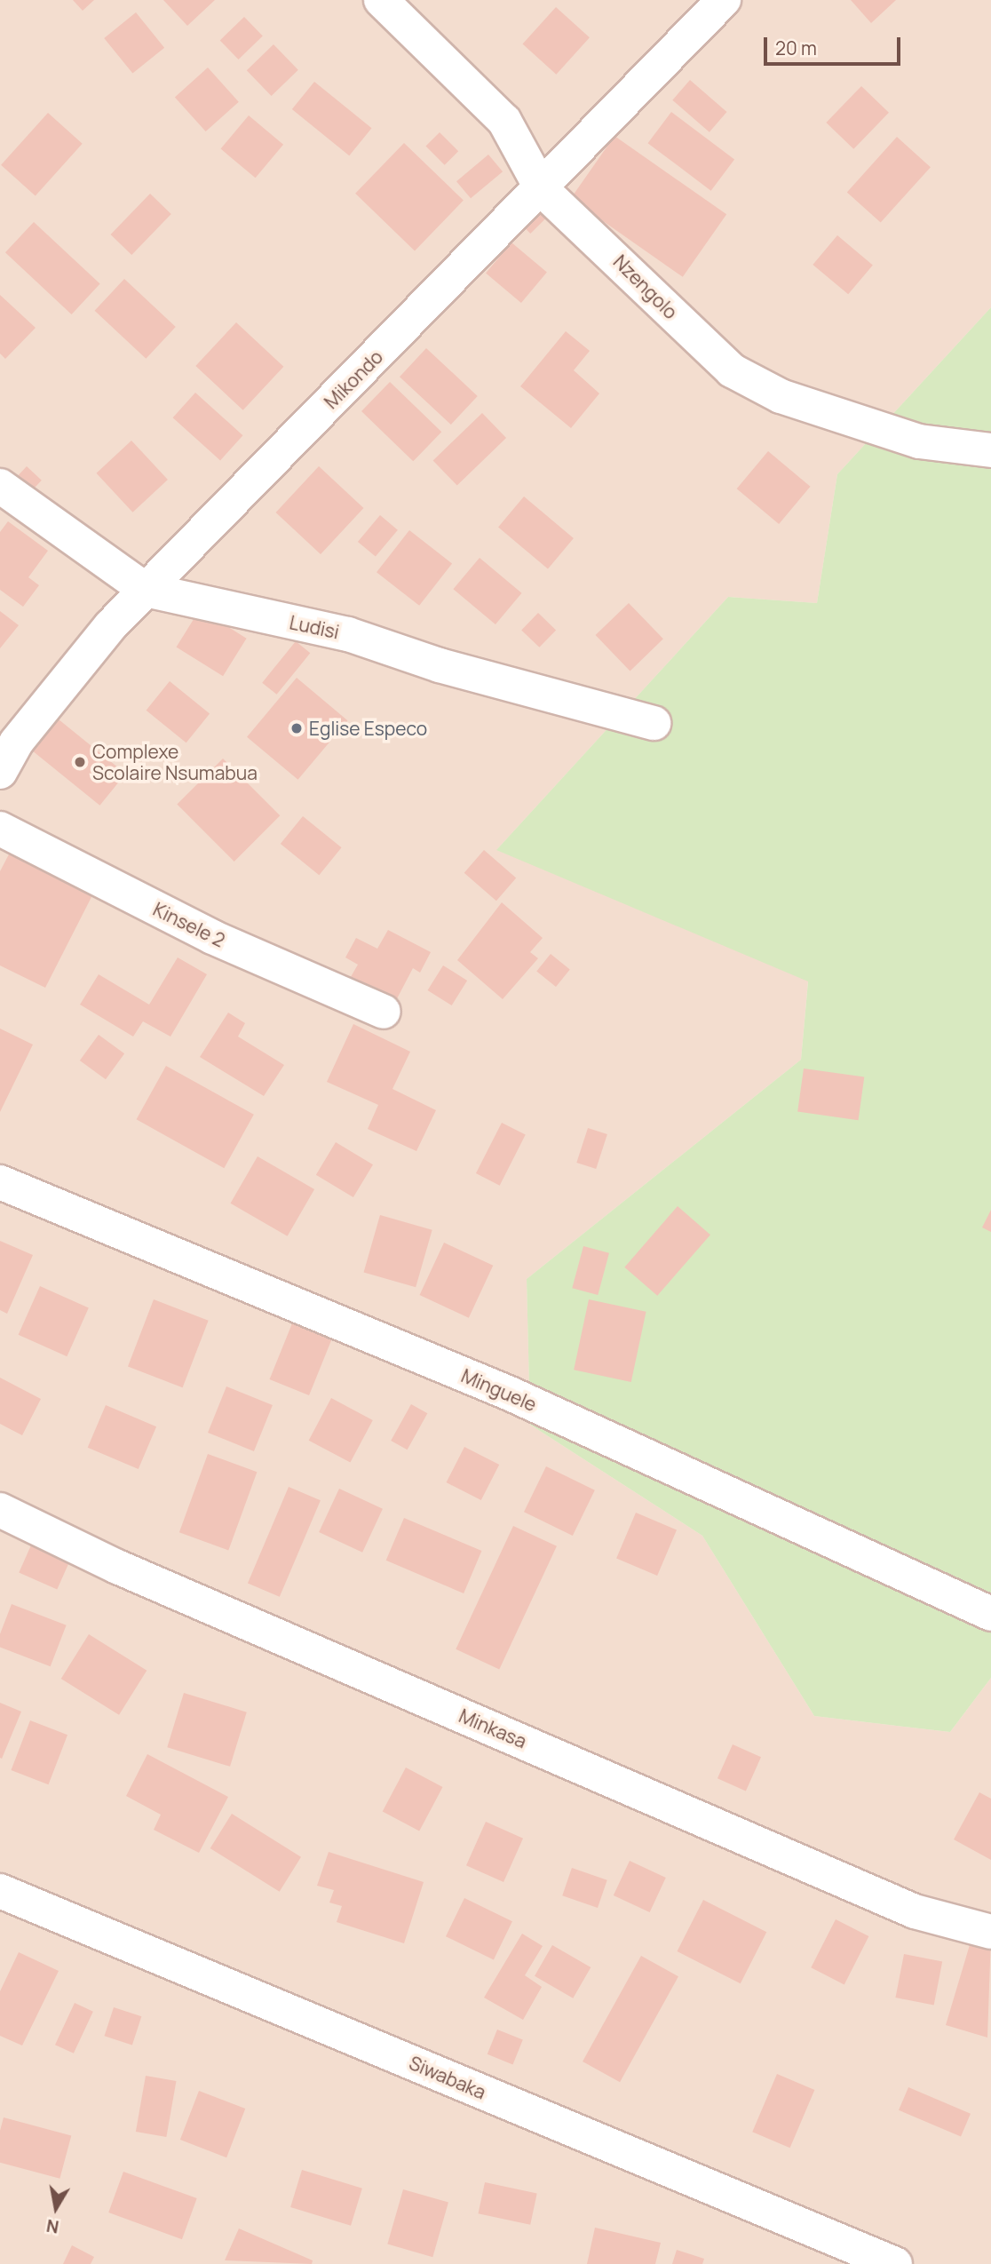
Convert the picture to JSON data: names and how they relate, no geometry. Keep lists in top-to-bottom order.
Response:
{
  "streets": {
    "street": [
      "Nzengolo",
      "Mikondo",
      "Ludisi",
      "Kinsele 2",
      "Minguele",
      "Minkasa",
      "Siwabaka"
    ]
  },
  "crossings": [
    ["Nzengolo", "Mikondo"],
    ["Mikondo", "Ludisi"]
  ],
  "places": ["Eglise Especo", "Complexe Scolaire Nsumabua"],
  "scale_bar": "20 m",
  "north": "bottom"
}
